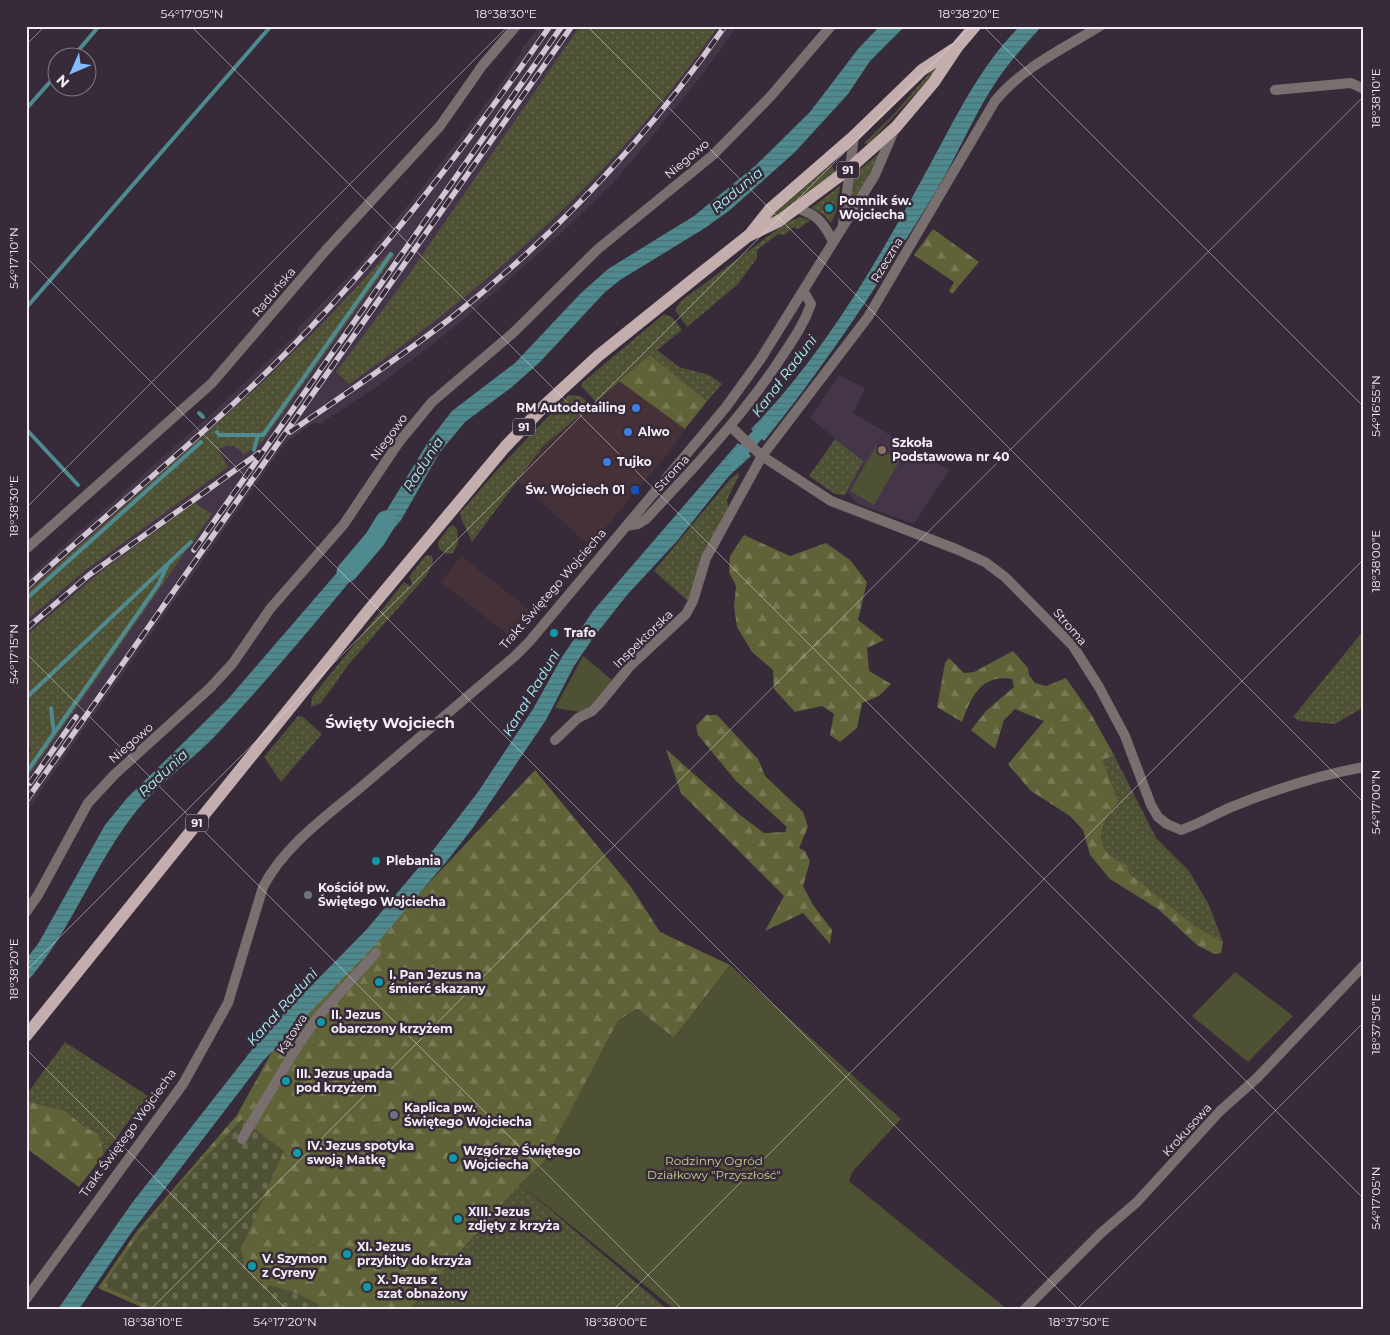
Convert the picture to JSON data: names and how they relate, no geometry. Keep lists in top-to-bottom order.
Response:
{
  "streets": {
    "main road": ["91", "Trakt Świętego Wojciecha"],
    "street": [
      "Niegowo",
      "Rzeczna",
      "Raduńska",
      "Stroma",
      "Inspektorska",
      "Kątowa",
      "Krokusowa"
    ]
  },
  "crossings": [
    ["Rzeczna", "Stroma"],
    ["Rzeczna", "Inspektorska"],
    ["Stroma", "Trakt Świętego Wojciecha"],
    ["Stroma", "Inspektorska"]
  ],
  "districts": ["Święty Wojciech"],
  "water": ["Radunia", "Kanał Raduni"],
  "parks": ["Rodzinny Ogród Działkowy \"Przyszłość\""],
  "places": {
    "other": [
      "Pomnik św. Wojciecha",
      "RM Autodetailing",
      "Alwo",
      "Szkoła Podstawowa nr 40",
      "Tujko",
      "Trafo",
      "Plebania",
      "Kościół pw. Świętego Wojciecha",
      "I. Pan Jezus na śmierć skazany",
      "II. Jezus obarczony krzyżem",
      "III. Jezus upada pod krzyżem",
      "Kaplica pw. Świętego Wojciecha",
      "IV. Jezus spotyka swoją Matkę",
      "Wzgórze Świętego Wojciecha",
      "XIII. Jezus zdjęty z krzyża",
      "XI. Jezus przybity do krzyża",
      "V. Szymon z Cyreny",
      "X. Jezus z szat obnażony"
    ],
    "transit": ["Św. Wojciech 01"]
  },
  "north": "bottom left",
  "coordinates": [
    "54°17'05\"N",
    "18°38'30\"E",
    "18°38'20\"E",
    "18°38'10\"E",
    "54°17'10\"N",
    "54°16'55\"N",
    "18°38'00\"E",
    "54°17'15\"N",
    "54°17'00\"N",
    "18°37'50\"E",
    "54°17'20\"N"
  ]
}
